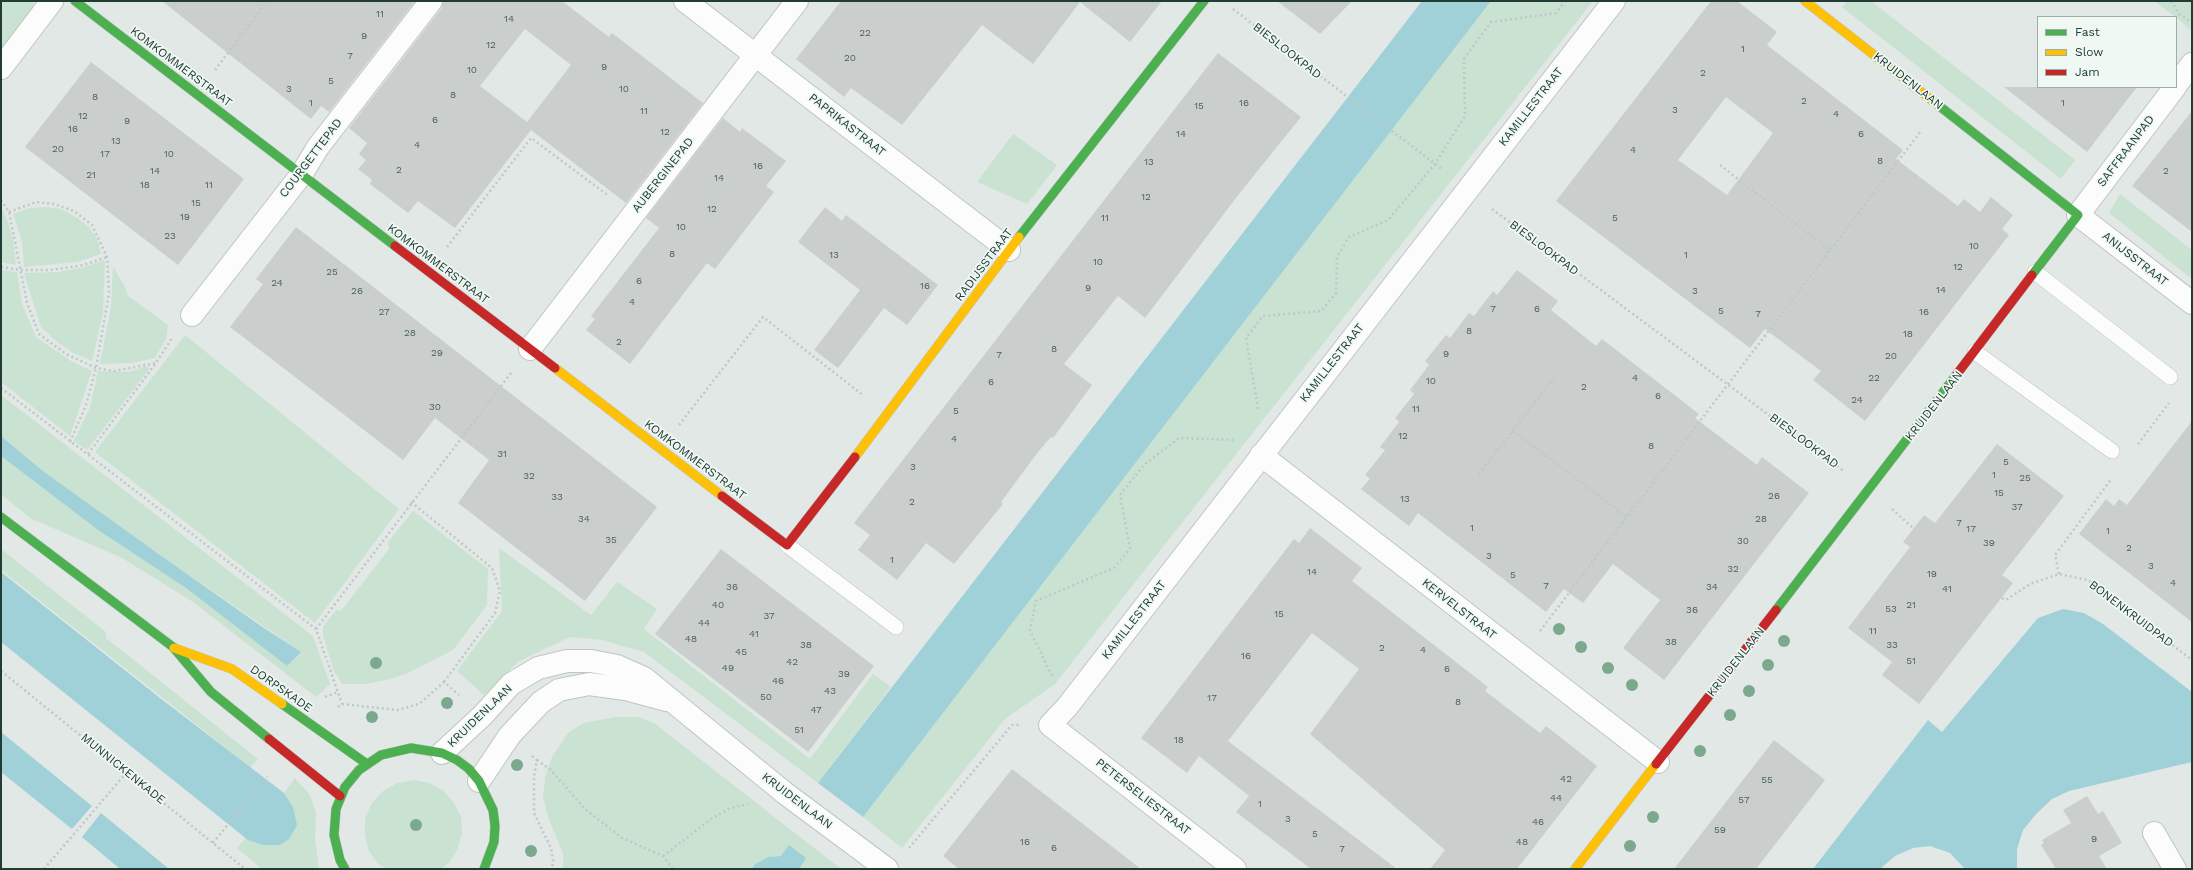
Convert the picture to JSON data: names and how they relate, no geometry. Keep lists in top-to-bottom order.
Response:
{
  "streets": {
    "street": [
      "KOMKOMMERSTRAAT",
      "KRUIDENLAAN",
      "KAMILLESTRAAT",
      "PAPRIKASTRAAT",
      "SAFFRAANPAD",
      "COURGETTEPAD",
      "AUBERGINEPAD",
      "ANIJSSTRAAT",
      "RADIJSSTRAAT",
      "KERVELSTRAAT",
      "DORPSKADE",
      "PETERSELIESTRAAT"
    ],
    "path": ["BIESLOOKPAD", "BONENKRUIDPAD", "MUNNICKENKADE"]
  },
  "crossings": [
    ["BIESLOOKPAD", "KRUIDENLAAN"],
    ["BIESLOOKPAD", "KAMILLESTRAAT"],
    ["KOMKOMMERSTRAAT", "COURGETTEPAD"],
    ["KOMKOMMERSTRAAT", "AUBERGINEPAD"],
    ["KOMKOMMERSTRAAT", "RADIJSSTRAAT"],
    ["KRUIDENLAAN", "SAFFRAANPAD"],
    ["KRUIDENLAAN", "ANIJSSTRAAT"],
    ["KRUIDENLAAN", "KERVELSTRAAT"],
    ["KAMILLESTRAAT", "KERVELSTRAAT"],
    ["KAMILLESTRAAT", "PETERSELIESTRAAT"],
    ["PAPRIKASTRAAT", "AUBERGINEPAD"],
    ["PAPRIKASTRAAT", "RADIJSSTRAAT"],
    ["SAFFRAANPAD", "ANIJSSTRAAT"]
  ],
  "house_numbers": [
    "11",
    "14",
    "22",
    "9",
    "12",
    "1",
    "7",
    "20",
    "9",
    "10",
    "2",
    "5",
    "3",
    "10",
    "8",
    "8",
    "2",
    "1",
    "16",
    "1",
    "15",
    "3",
    "11",
    "4",
    "12",
    "6",
    "9",
    "16",
    "12",
    "14",
    "6",
    "13",
    "4",
    "20",
    "4",
    "17",
    "10",
    "8",
    "13",
    "16",
    "2",
    "14",
    "2",
    "21",
    "14",
    "18",
    "11",
    "12",
    "15",
    "12",
    "19",
    "11",
    "5",
    "10",
    "23",
    "10",
    "8",
    "13",
    "1",
    "10",
    "12",
    "25",
    "6",
    "24",
    "16",
    "9",
    "14",
    "26",
    "3",
    "4",
    "7",
    "6",
    "5",
    "27",
    "16",
    "7",
    "8",
    "28",
    "18",
    "2",
    "8",
    "29",
    "9",
    "7",
    "20",
    "4",
    "22",
    "10",
    "6",
    "2",
    "6",
    "24",
    "30",
    "11",
    "5",
    "12",
    "4",
    "8",
    "31",
    "5",
    "3",
    "1",
    "32",
    "25",
    "15",
    "26",
    "33",
    "13",
    "2",
    "37",
    "34",
    "28",
    "7",
    "1",
    "17",
    "1",
    "35",
    "30",
    "39",
    "2",
    "3",
    "1",
    "3",
    "32",
    "14",
    "19",
    "5",
    "4",
    "7",
    "36",
    "34",
    "41",
    "40",
    "21",
    "53",
    "36",
    "15",
    "37",
    "44",
    "11",
    "41",
    "48",
    "38",
    "38",
    "33",
    "2",
    "4",
    "45",
    "16",
    "51",
    "42",
    "49",
    "6",
    "39",
    "46",
    "43",
    "50",
    "17",
    "8",
    "47",
    "51",
    "18",
    "42",
    "55",
    "44",
    "57",
    "1",
    "3",
    "46",
    "59",
    "5",
    "9",
    "16",
    "48",
    "6",
    "7"
  ],
  "legend": ["Fast", "Slow", "Jam"]
}
